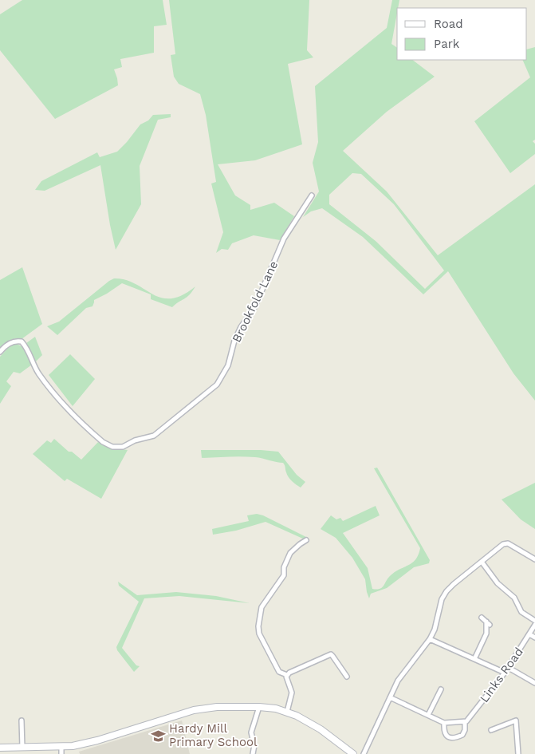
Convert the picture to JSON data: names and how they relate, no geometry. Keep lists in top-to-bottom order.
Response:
{
  "streets": {
    "street": ["Brookfold Lane", "Links Road"]
  },
  "places": {
    "school or university": ["Hardy Mill Primary School"]
  },
  "legend": ["Road", "Park"]
}
